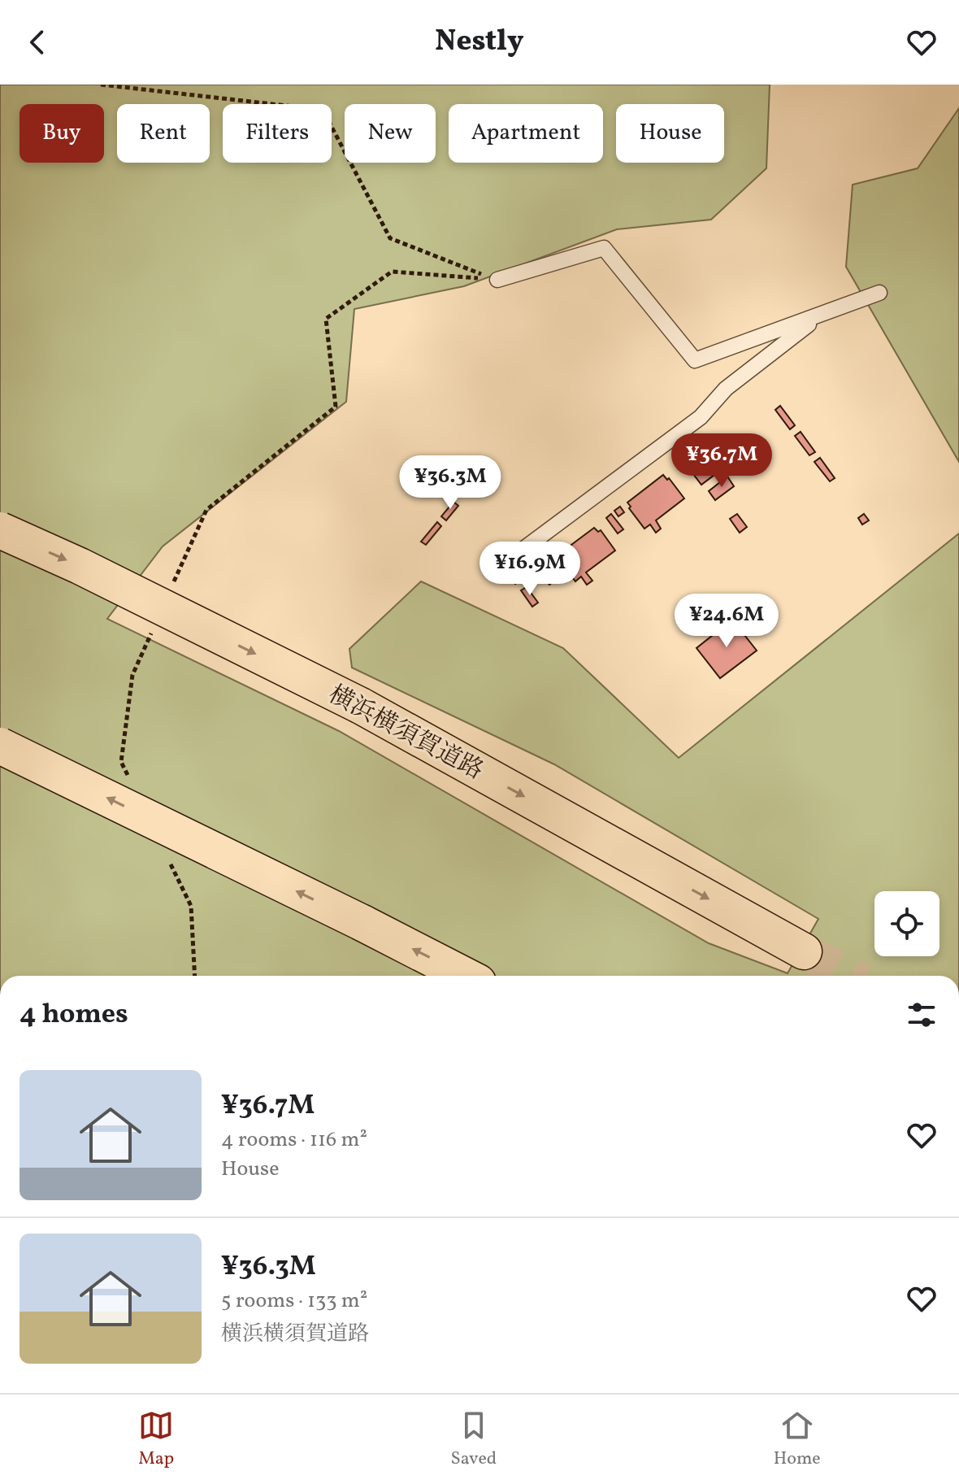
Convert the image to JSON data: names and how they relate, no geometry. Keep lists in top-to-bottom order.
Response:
{
  "streets": {
    "highway": ["横浜横須賀道路"]
  },
  "page": {
    "header": "Nestly",
    "chip": [
      "Buy",
      "Rent",
      "Filters",
      "New",
      "Apartment",
      "House"
    ],
    "price": [
      "¥36.7M",
      "¥36.3M",
      "¥16.9M",
      "¥24.6M"
    ],
    "heading": "4 homes",
    "list": [
      {
        "name": "¥36.7M",
        "note": "4 rooms · 116 m² · House"
      },
      {
        "name": "¥36.3M",
        "note": "5 rooms · 133 m² · 横浜横須賀道路"
      }
    ],
    "tabs": ["Map", "Saved", "Home"]
  }
}
